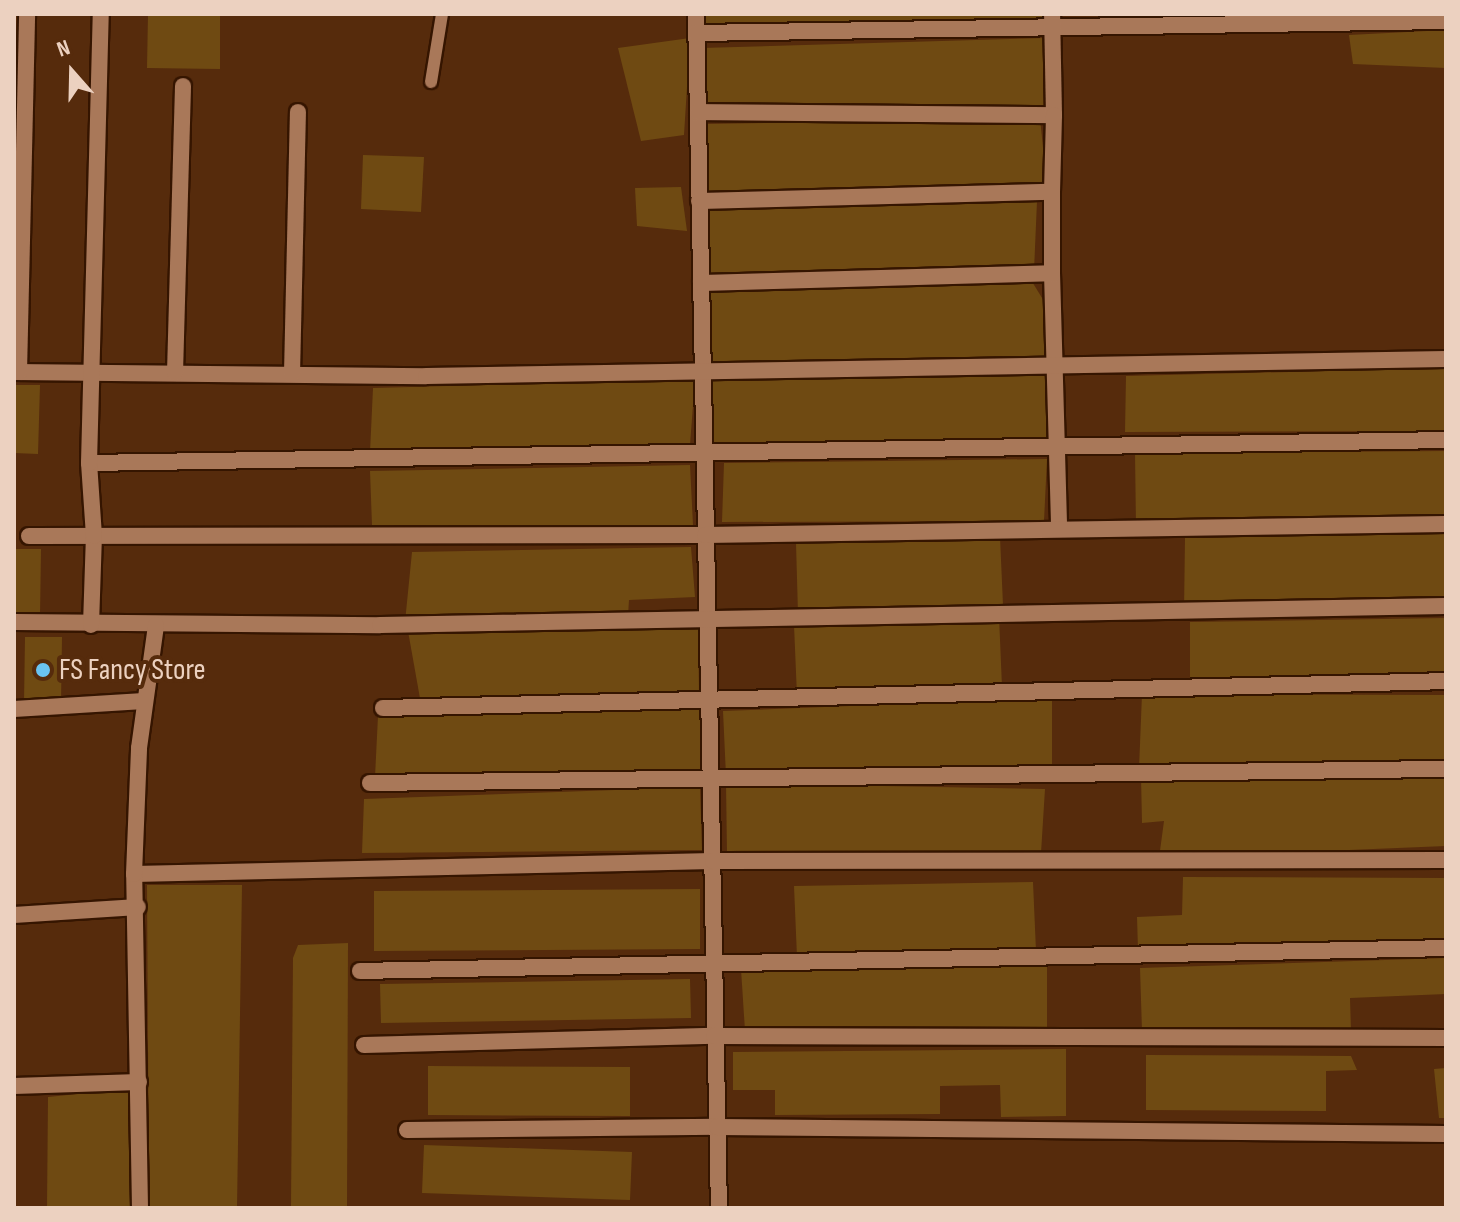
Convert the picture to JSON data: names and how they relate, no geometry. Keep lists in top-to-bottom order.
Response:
{
  "places": ["FS Fancy Store"],
  "north": "top"
}
